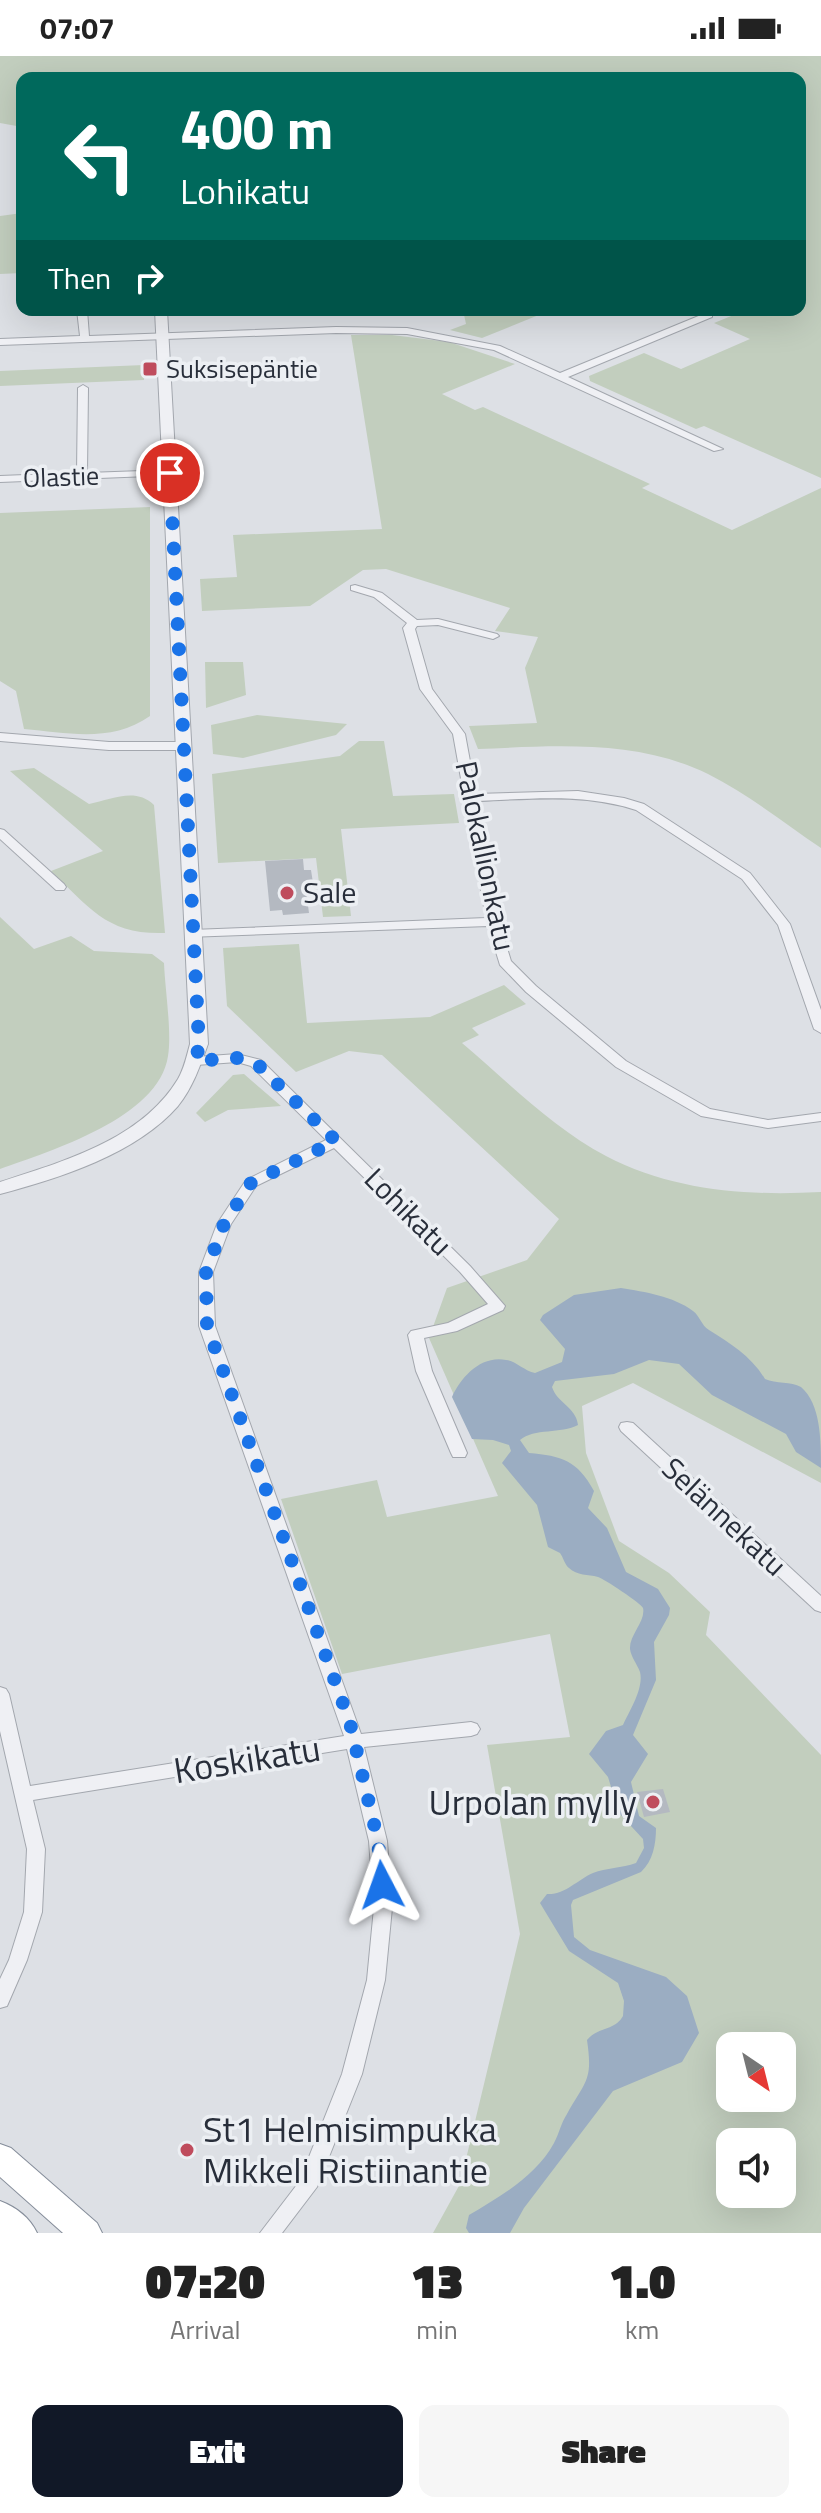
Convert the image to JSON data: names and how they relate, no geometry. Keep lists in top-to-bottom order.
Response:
{
  "streets": {
    "street": [
      "Olastie",
      "Palokallionkatu",
      "Lohikatu",
      "Selännekatu",
      "Koskikatu"
    ]
  },
  "places": {
    "transit": ["Suksisepäntie"],
    "other": ["Sale", "Urpolan mylly", "St1 Helmisimpukka Mikkeli Ristiinantie"]
  },
  "north": "bottom right",
  "page": {
    "status": "07:07",
    "turn": ["400 m", "Lohikatu"],
    "then": "Then",
    "eta": [
      "07:20",
      "Arrival",
      "13",
      "min",
      "1.0",
      "km"
    ],
    "buttons": ["Exit", "Share"]
  }
}
